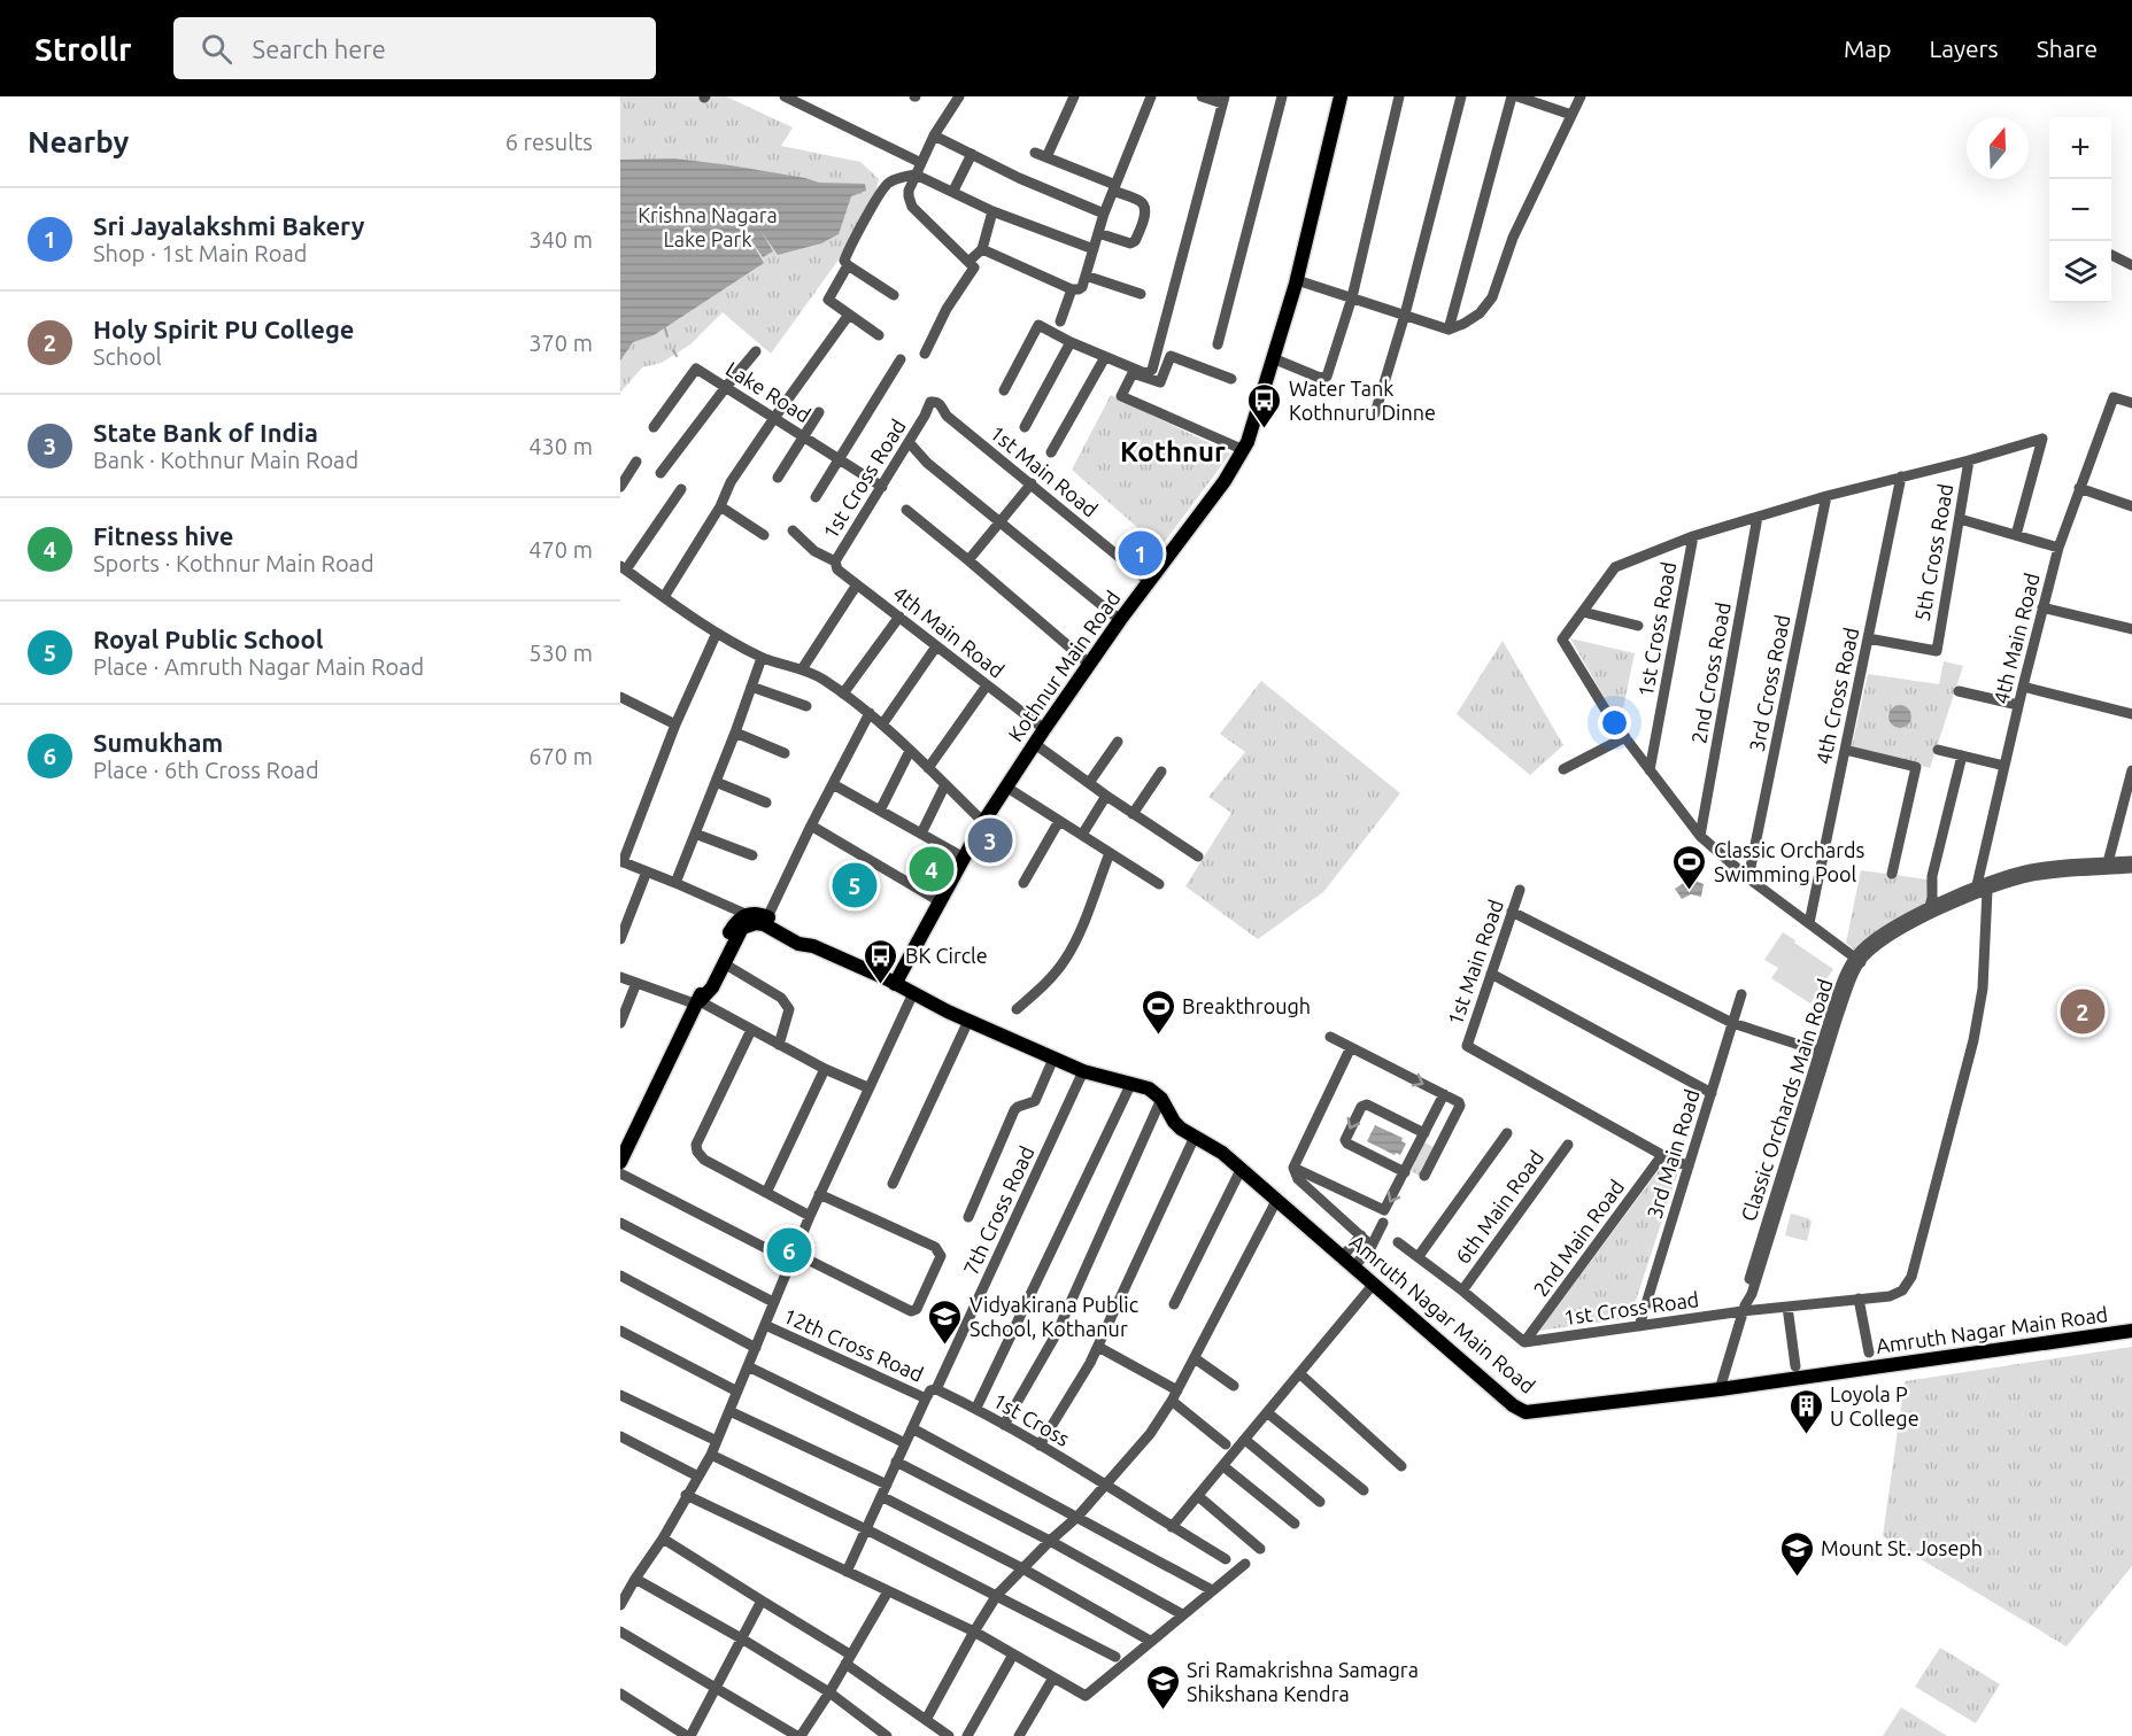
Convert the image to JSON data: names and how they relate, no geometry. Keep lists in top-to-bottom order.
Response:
{
  "streets": {
    "main road": ["Kothnur Main Road", "Amruth Nagar Main Road"],
    "street": [
      "Lake Road",
      "1st Main Road",
      "1st Cross Road",
      "5th Cross Road",
      "4th Main Road",
      "2nd Cross Road",
      "3rd Cross Road",
      "4th Cross Road",
      "Classic Orchards Main Road",
      "3rd Main Road",
      "6th Main Road",
      "7th Cross Road",
      "2nd Main Road",
      "12th Cross Road",
      "1st Cross"
    ]
  },
  "crossings": [
    ["Lake Road", "1st Cross Road"],
    ["1st Main Road", "1st Cross Road"],
    ["1st Main Road", "Kothnur Main Road"],
    ["1st Main Road", "2nd Main Road"],
    ["1st Cross Road", "4th Main Road"],
    ["1st Cross Road", "Classic Orchards Main Road"],
    ["1st Cross Road", "3rd Main Road"],
    ["1st Cross Road", "2nd Main Road"],
    ["5th Cross Road", "4th Cross Road"],
    ["4th Main Road", "Kothnur Main Road"],
    ["4th Main Road", "Classic Orchards Main Road"],
    ["Kothnur Main Road", "Amruth Nagar Main Road"],
    ["Classic Orchards Main Road", "Amruth Nagar Main Road"],
    ["7th Cross Road", "Amruth Nagar Main Road"],
    ["7th Cross Road", "12th Cross Road"],
    ["7th Cross Road", "1st Cross"]
  ],
  "districts": ["Kothnur"],
  "parks": ["Krishna Nagara Lake Park"],
  "places": {
    "bus stop": ["Water Tank Kothnuru Dinne", "BK Circle"],
    "sports": ["Classic Orchards Swimming Pool", "Breakthrough"],
    "school or university": ["Vidyakirana Public School, Kothanur", "Mount St. Joseph", "Sri Ramakrishna Samagra Shikshana Kendra"],
    "building": ["Loyola P U College"]
  },
  "north": "top",
  "page": {
    "header": "Strollr",
    "search": "Search here",
    "nav": ["Map", "Layers", "Share"],
    "heading": ["Nearby", "6 results"],
    "map_buttons": ["+", "−"],
    "list": [
      {
        "mark": "1",
        "name": "Sri Jayalakshmi Bakery",
        "note": "Shop · 1st Main Road",
        "value": "340 m"
      },
      {
        "mark": "2",
        "name": "Holy Spirit PU College",
        "note": "School",
        "value": "370 m"
      },
      {
        "mark": "3",
        "name": "State Bank of India",
        "note": "Bank · Kothnur Main Road",
        "value": "430 m"
      },
      {
        "mark": "4",
        "name": "Fitness hive",
        "note": "Sports · Kothnur Main Road",
        "value": "470 m"
      },
      {
        "mark": "5",
        "name": "Royal Public School",
        "note": "Place · Amruth Nagar Main Road",
        "value": "530 m"
      },
      {
        "mark": "6",
        "name": "Sumukham",
        "note": "Place · 6th Cross Road",
        "value": "670 m"
      }
    ],
    "pins": [
      "1",
      "3",
      "4",
      "5",
      "2",
      "6"
    ]
  }
}
